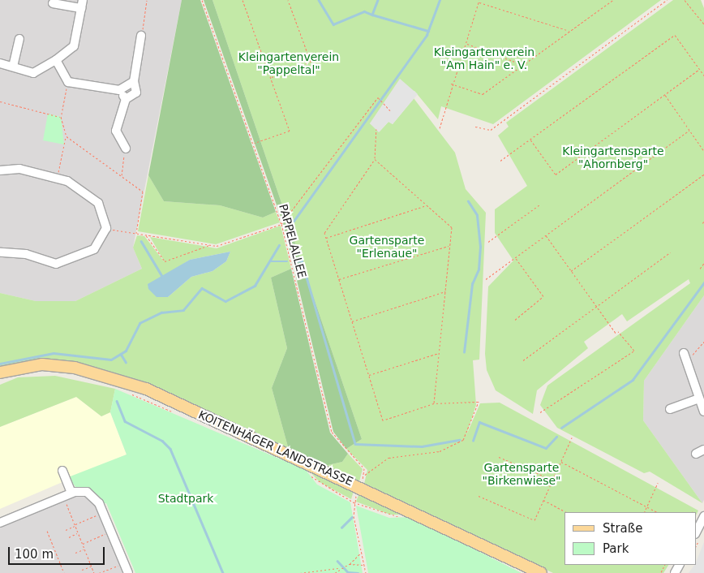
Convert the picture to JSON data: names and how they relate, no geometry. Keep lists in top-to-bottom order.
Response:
{
  "streets": {
    "main road": ["KOITENHÄGER LANDSTRASSE"],
    "path": ["PAPPELALLEE"]
  },
  "parks": [
    "Kleingartenverein \"Am Hain\" e. V.",
    "Kleingartenverein \"Pappeltal\"",
    "Kleingartensparte \"Ahornberg\"",
    "Gartensparte \"Erlenaue\"",
    "Gartensparte \"Birkenwiese\"",
    "Stadtpark"
  ],
  "legend": ["Straße", "Park"],
  "scale_bar": "100 m"
}
